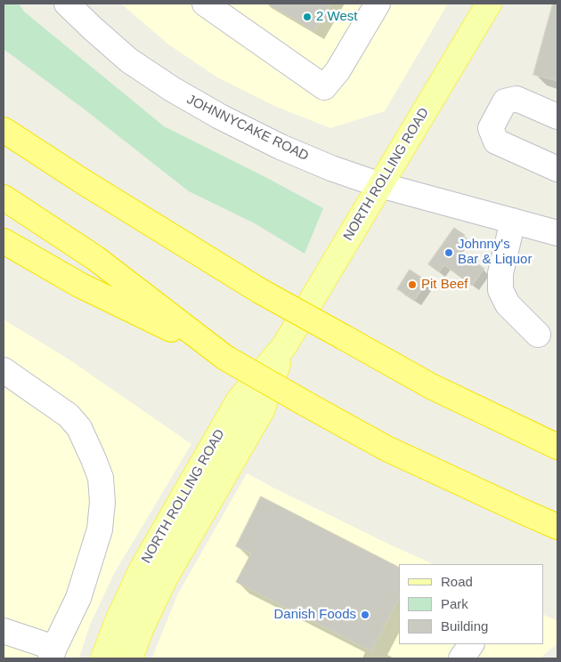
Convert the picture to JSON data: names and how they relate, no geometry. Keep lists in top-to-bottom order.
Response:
{
  "streets": {
    "main road": ["NORTH ROLLING ROAD"],
    "street": ["JOHNNYCAKE ROAD"]
  },
  "crossings": [
    ["JOHNNYCAKE ROAD", "NORTH ROLLING ROAD"]
  ],
  "places": [
    "2 West",
    "Johnny's Bar & Liquor",
    "Pit Beef",
    "Danish Foods"
  ],
  "legend": ["Road", "Park", "Building"]
}
